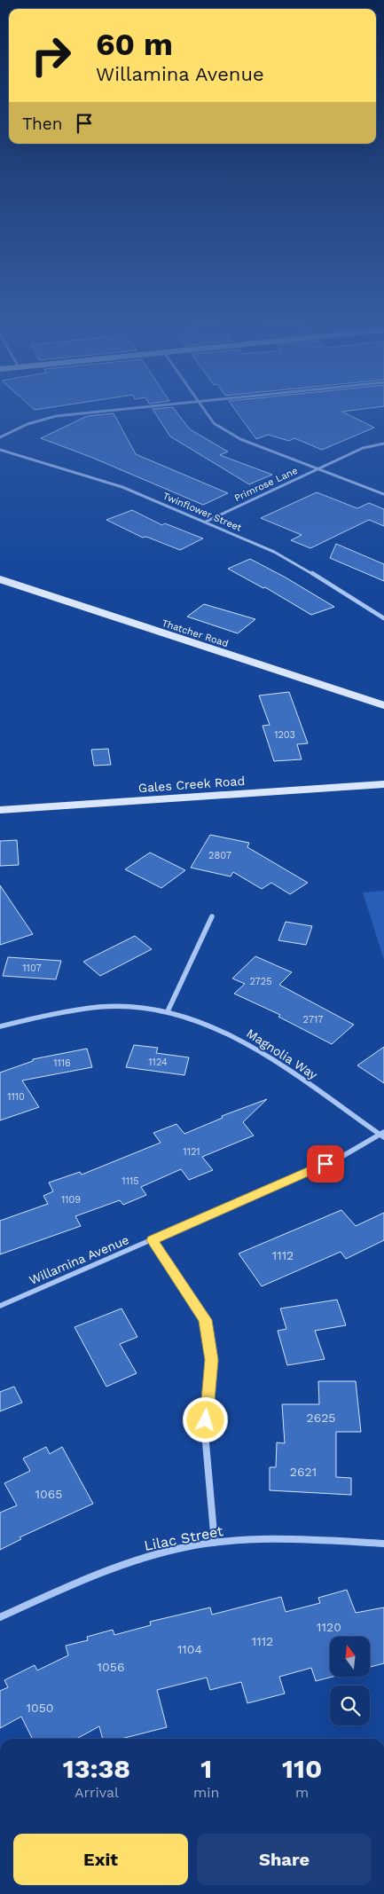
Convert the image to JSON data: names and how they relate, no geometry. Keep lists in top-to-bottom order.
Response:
{
  "streets": {
    "street": [
      "Primrose Lane",
      "Twinflower Street",
      "Thatcher Road",
      "Gales Creek Road",
      "Magnolia Way",
      "Willamina Avenue",
      "Lilac Street"
    ]
  },
  "crossings": [
    ["Primrose Lane", "Twinflower Street"],
    ["Magnolia Way", "Willamina Avenue"]
  ],
  "house_numbers": [
    "1203",
    "2807",
    "1107",
    "2725",
    "2717",
    "1124",
    "1116",
    "1110",
    "1121",
    "1115",
    "1109",
    "1112",
    "2625",
    "2621",
    "1065",
    "1120",
    "1112",
    "1104",
    "1056",
    "1050"
  ],
  "north": "top",
  "page": {
    "turn": ["60 m", "Willamina Avenue"],
    "then": "Then",
    "eta": [
      "13:38",
      "Arrival",
      "1",
      "min",
      "110",
      "m"
    ],
    "buttons": ["Exit", "Share"]
  }
}
